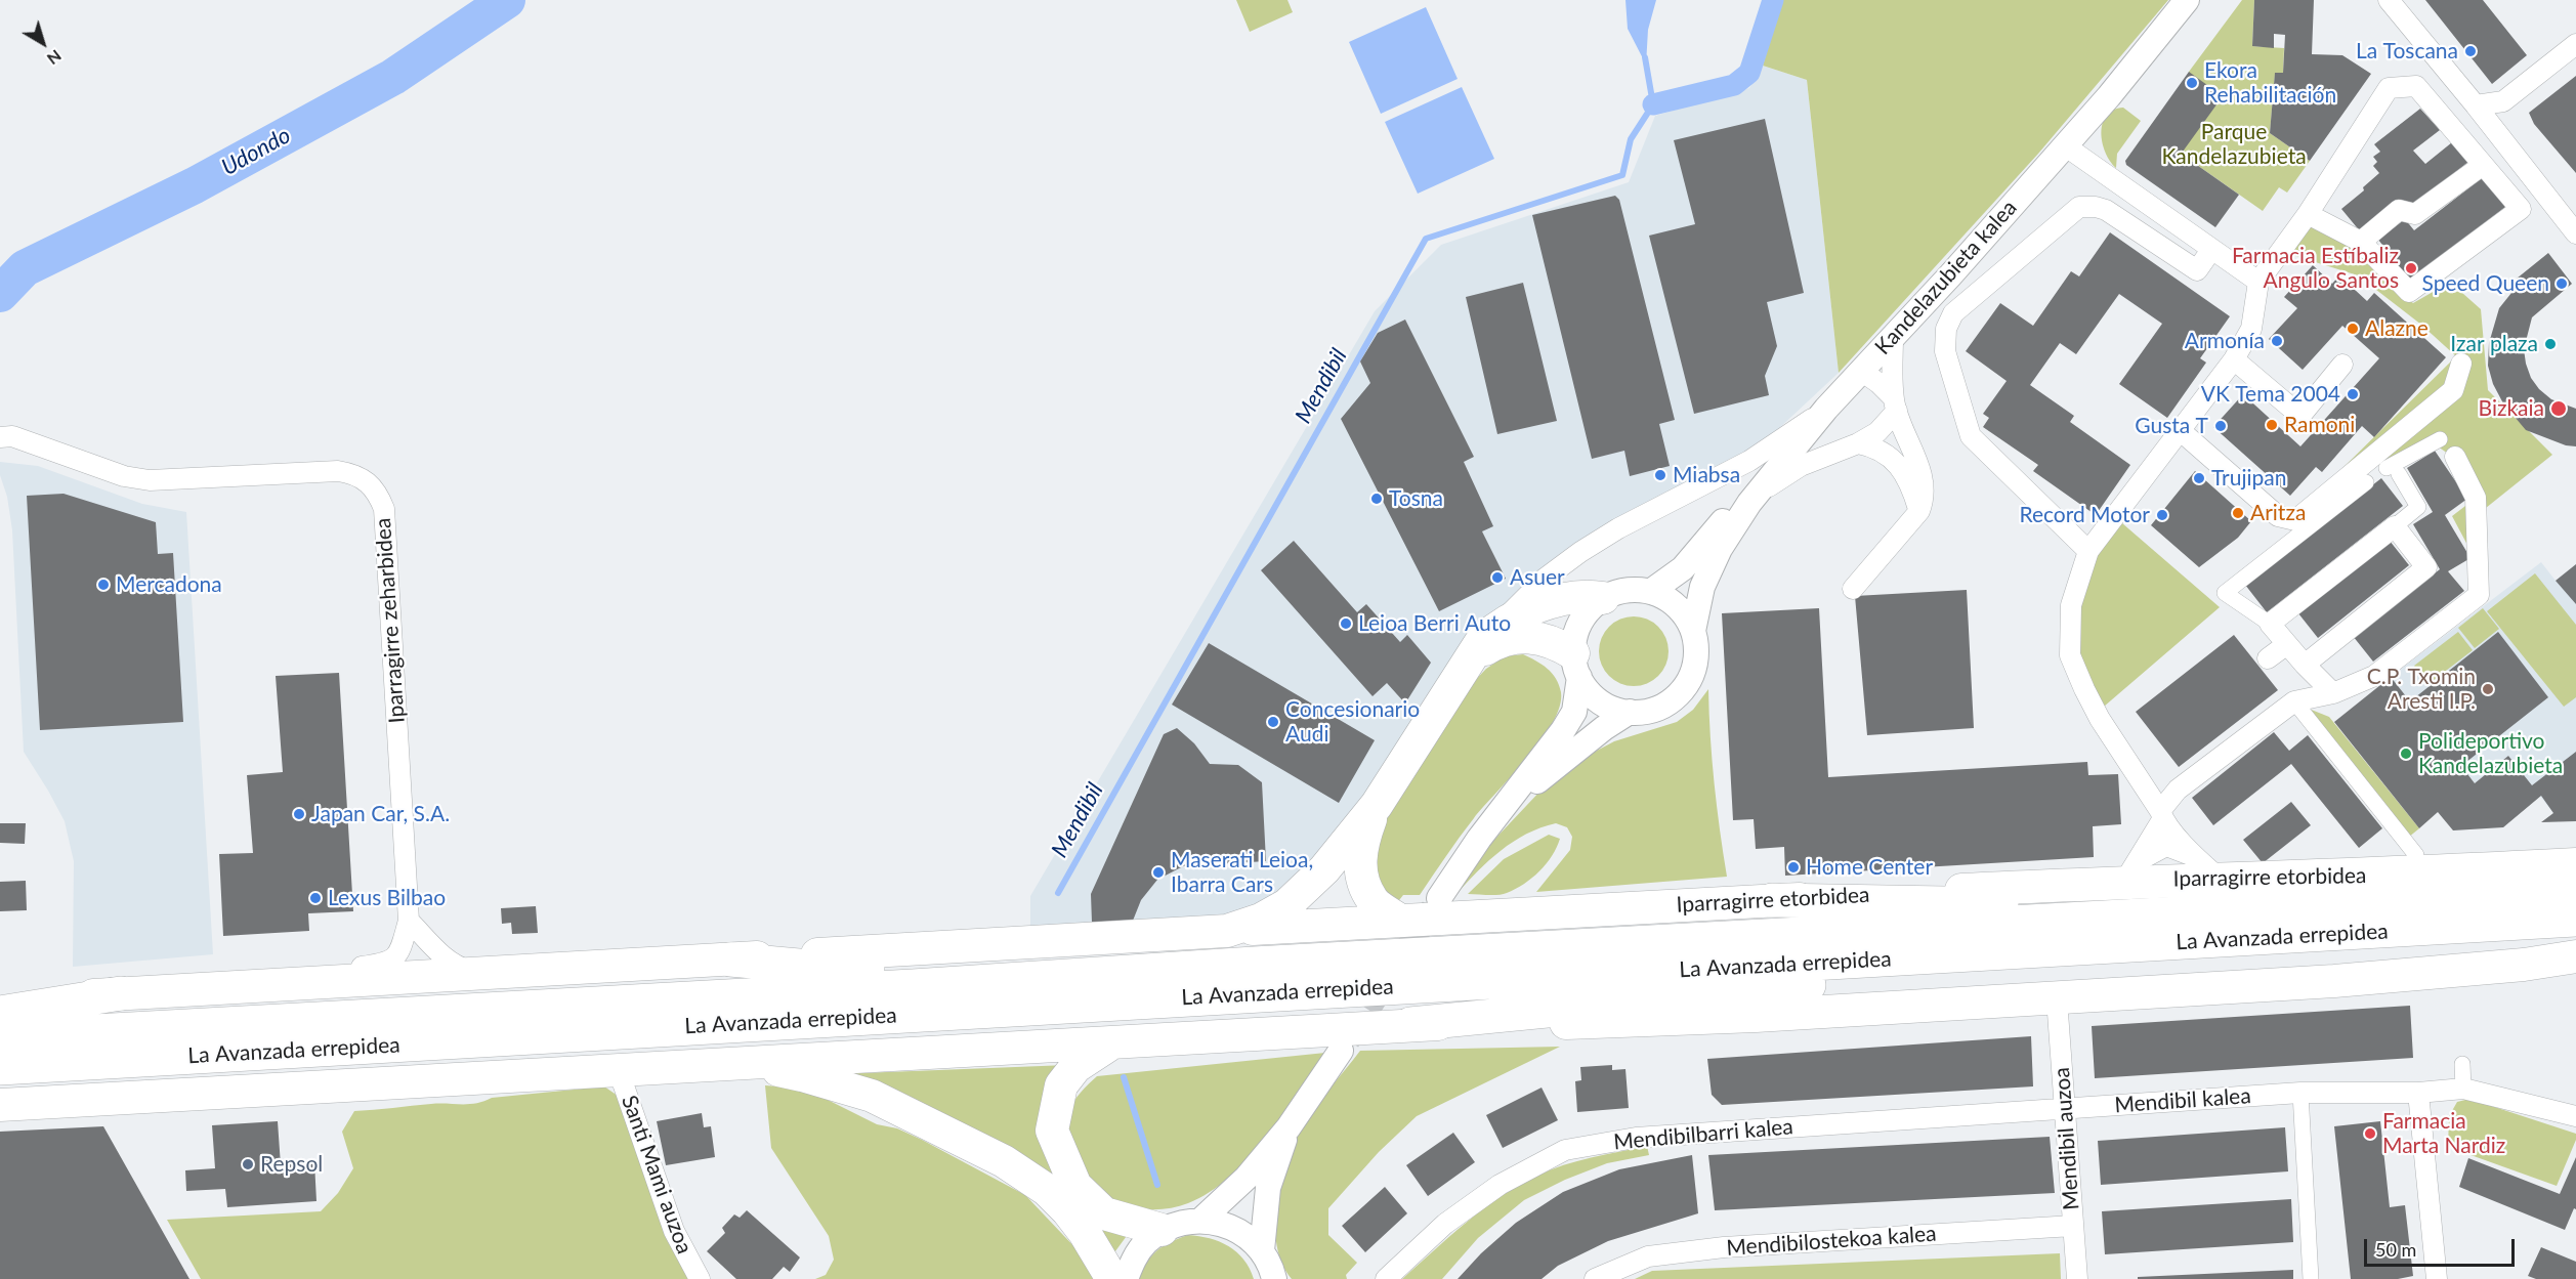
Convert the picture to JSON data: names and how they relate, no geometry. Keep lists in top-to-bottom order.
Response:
{
  "streets": {
    "highway": ["La Avanzada errepidea"],
    "main road": ["Iparragirre etorbidea"],
    "street": [
      "Kandelazubieta kalea",
      "Iparragirre zeharbidea",
      "Mendibil kalea",
      "Mendibilbarri kalea",
      "Mendibil auzoa",
      "Santi Mami auzoa",
      "Mendibilostekoa kalea"
    ]
  },
  "crossings": [
    ["Mendibil kalea", "Mendibilbarri kalea"],
    ["Mendibil kalea", "Mendibil auzoa"],
    ["Mendibilbarri kalea", "Mendibil auzoa"],
    ["Mendibil auzoa", "Mendibilostekoa kalea"]
  ],
  "water": ["Udondo", "Mendibil"],
  "parks": ["Parque Kandelazubieta"],
  "places": [
    "La Toscana",
    "Ekora Rehabilitación",
    "Farmacia Estíbaliz Angulo Santos",
    "Speed Queen",
    "Alazne",
    "Armonía",
    "Izar plaza",
    "VK Tema 2004",
    "Bizkaia",
    "Ramoni",
    "Gusta T",
    "Miabsa",
    "Trujipan",
    "Tosna",
    "Aritza",
    "Record Motor",
    "Asuer",
    "Mercadona",
    "Leioa Berri Auto",
    "C.P. Txomin Aresti I.P.",
    "Concesionario Audi",
    "Polideportivo Kandelazubieta",
    "Japan Car, S.A.",
    "Home Center",
    "Maserati Leioa, Ibarra Cars",
    "Lexus Bilbao",
    "Farmacia Marta Nardiz",
    "Repsol"
  ],
  "scale_bar": "50 m",
  "north": "bottom right"
}
